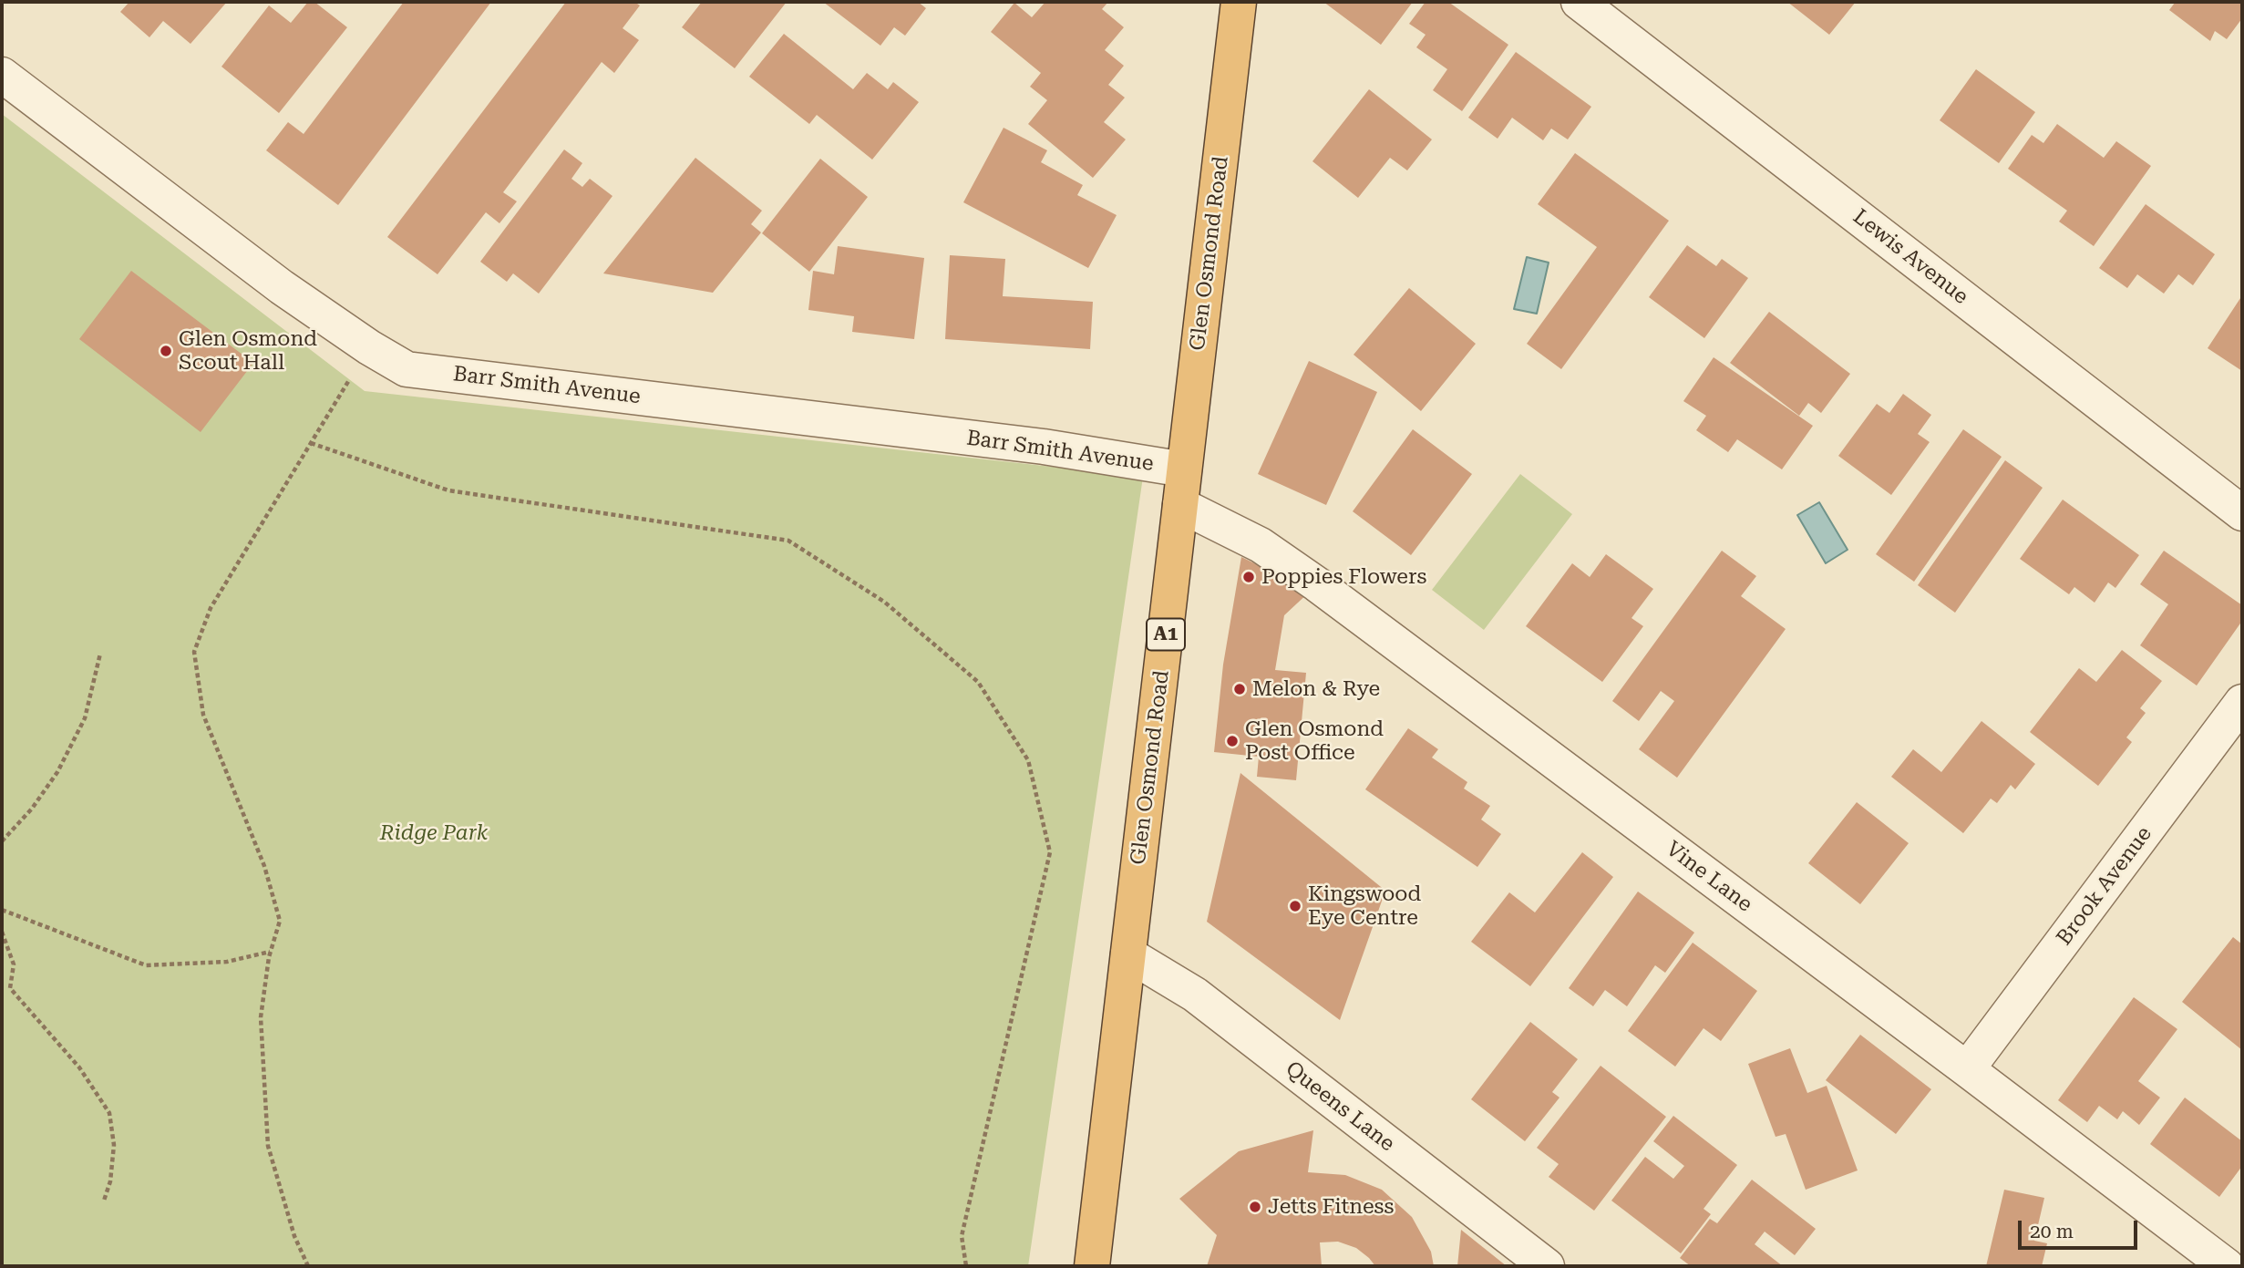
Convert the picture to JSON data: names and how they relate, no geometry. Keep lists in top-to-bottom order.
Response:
{
  "streets": {
    "highway": ["Glen Osmond Road", "A1"],
    "street": [
      "Lewis Avenue",
      "Barr Smith Avenue",
      "Vine Lane",
      "Brook Avenue",
      "Queens Lane"
    ]
  },
  "crossings": [
    ["Glen Osmond Road", "Barr Smith Avenue"],
    ["Glen Osmond Road", "Vine Lane"],
    ["Glen Osmond Road", "Queens Lane"],
    ["Vine Lane", "Brook Avenue"]
  ],
  "parks": ["Ridge Park"],
  "places": [
    "Glen Osmond Scout Hall",
    "Poppies Flowers",
    "Melon & Rye",
    "Glen Osmond Post Office",
    "Kingswood Eye Centre",
    "Jetts Fitness"
  ],
  "scale_bar": "20 m"
}
